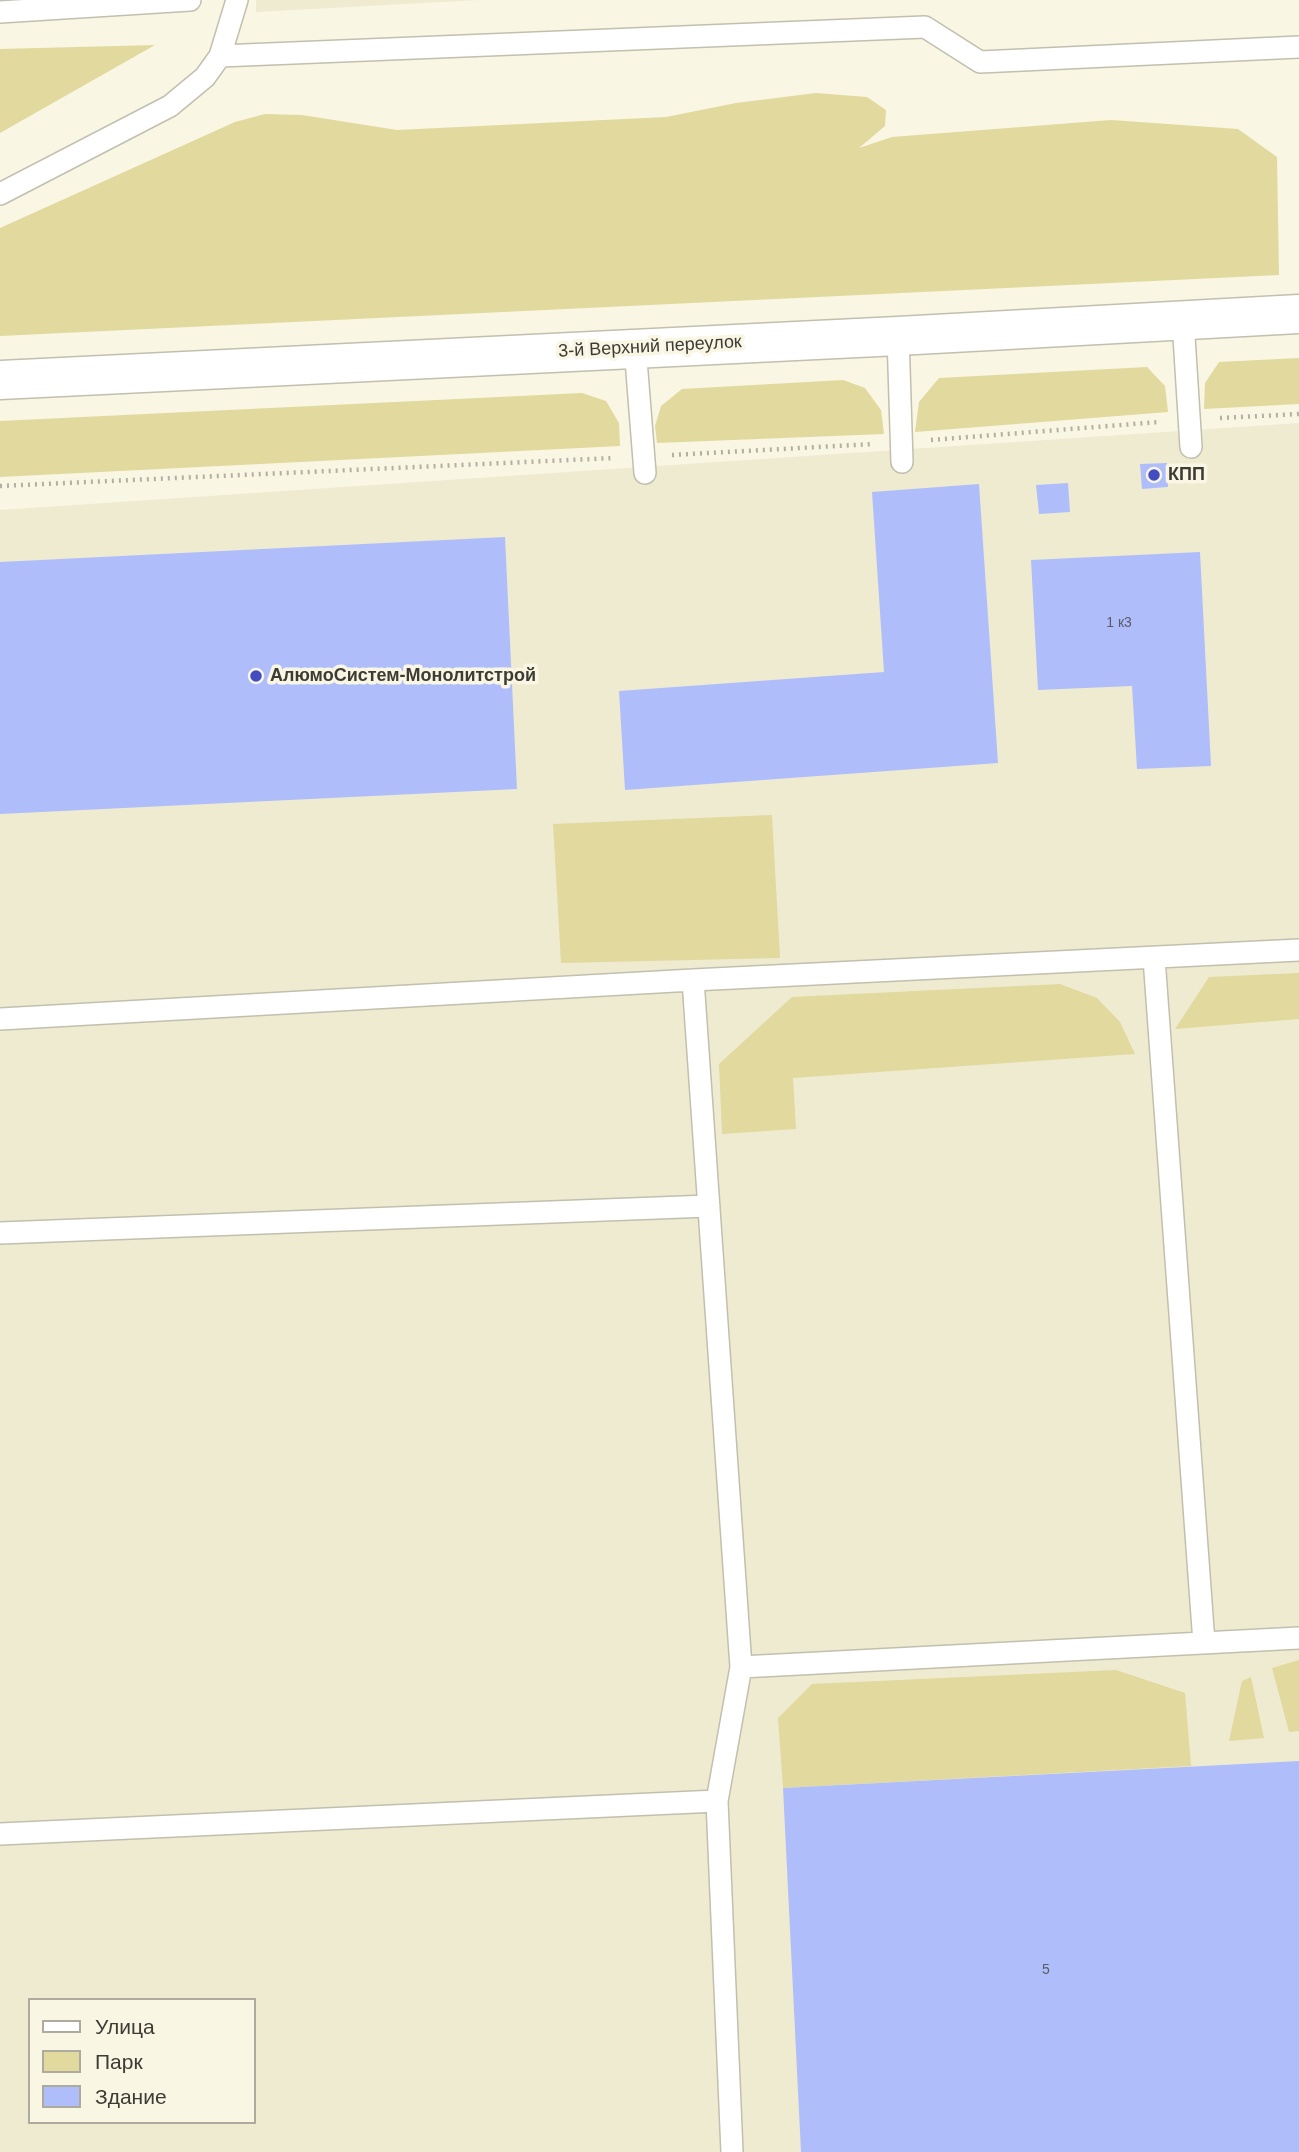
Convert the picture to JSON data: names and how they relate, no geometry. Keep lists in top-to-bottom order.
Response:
{
  "streets": {
    "street": ["3-й Верхний переулок"]
  },
  "places": ["КПП", "АлюмоСистем-Монолитстрой"],
  "house_numbers": ["1 к3", "5"],
  "legend": ["Улица", "Парк", "Здание"]
}
